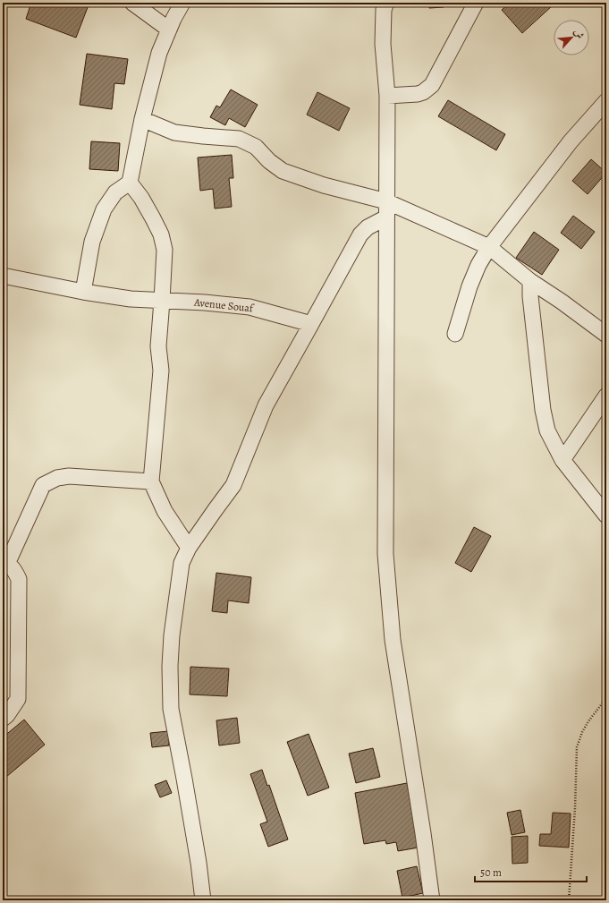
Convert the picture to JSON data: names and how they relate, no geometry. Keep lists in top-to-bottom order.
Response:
{
  "streets": {
    "street": ["Avenue Souaf"]
  },
  "scale_bar": "50 m",
  "north": "top right"
}
